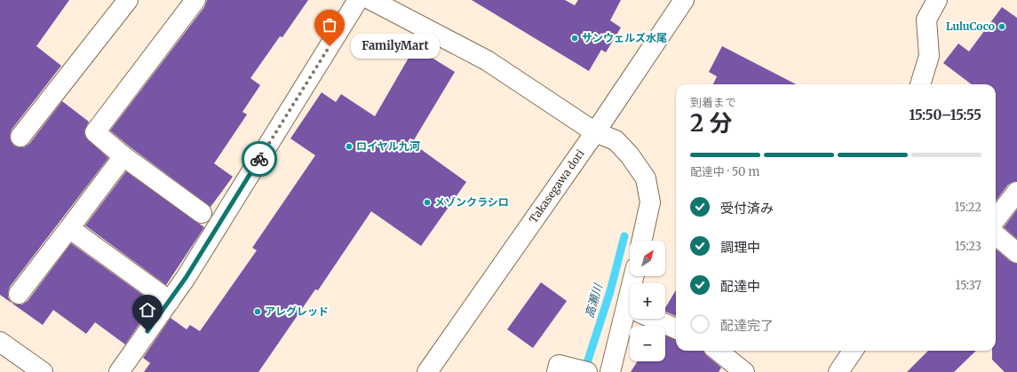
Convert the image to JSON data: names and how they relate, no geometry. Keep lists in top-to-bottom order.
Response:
{
  "streets": {
    "street": ["Takasegawa dori"]
  },
  "water": ["高瀬川"],
  "places": [
    "LuluCoco",
    "サンウェルズ水尾",
    "FamilyMart",
    "ロイヤル九河",
    "メゾンクラシロ",
    "アレグレッド"
  ],
  "north": "top right",
  "page": {
    "bubble": "FamilyMart",
    "heading": ["2 分", "到着まで", "15:50–15:55"],
    "bar": "配達中 · 50 m",
    "list": [
      ["受付済み", "15:22"],
      ["調理中", "15:23"],
      ["配達中", "15:37"],
      "配達完了"
    ],
    "map_buttons": ["+", "−"]
  }
}
